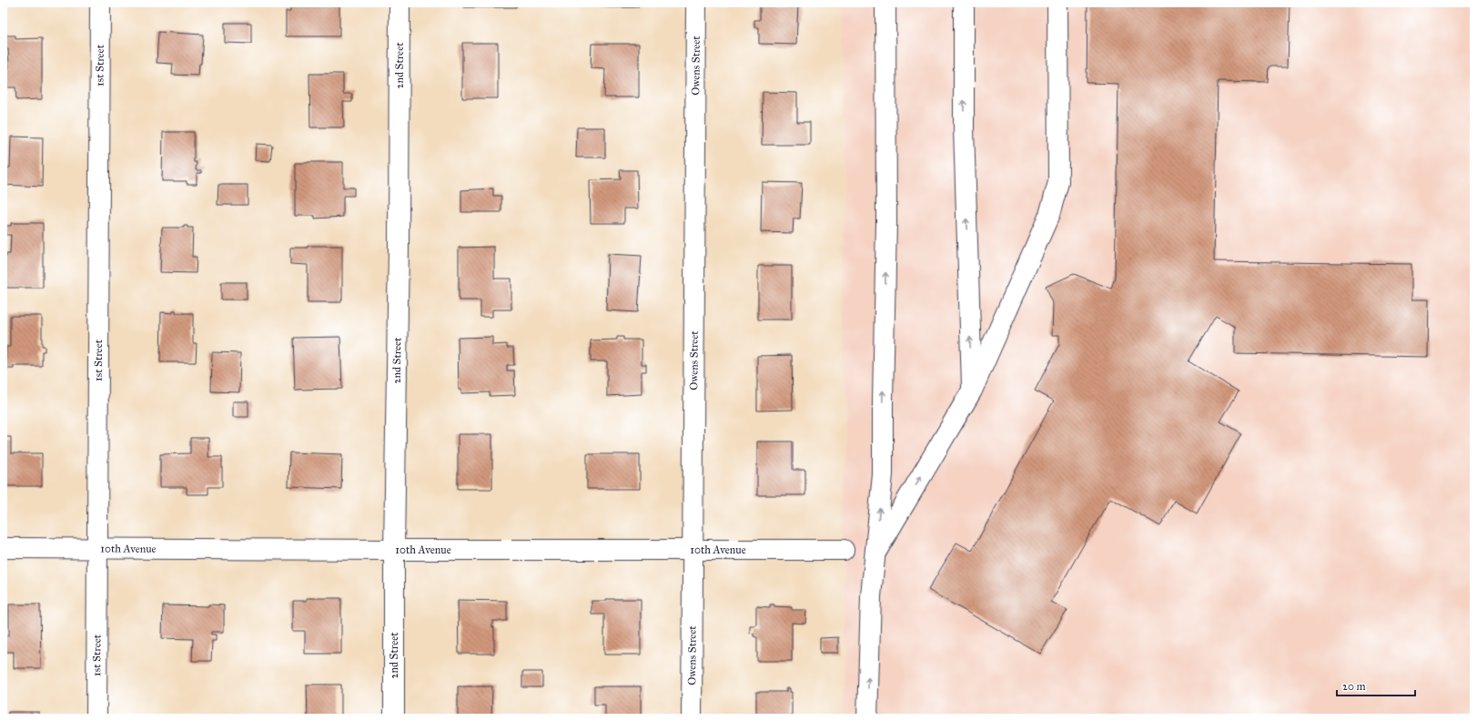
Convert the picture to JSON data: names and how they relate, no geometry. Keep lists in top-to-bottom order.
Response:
{
  "streets": {
    "street": [
      "1st Street",
      "2nd Street",
      "Owens Street",
      "10th Avenue"
    ]
  },
  "crossings": [
    ["1st Street", "10th Avenue"],
    ["2nd Street", "10th Avenue"],
    ["Owens Street", "10th Avenue"]
  ],
  "scale_bar": "20 m"
}
